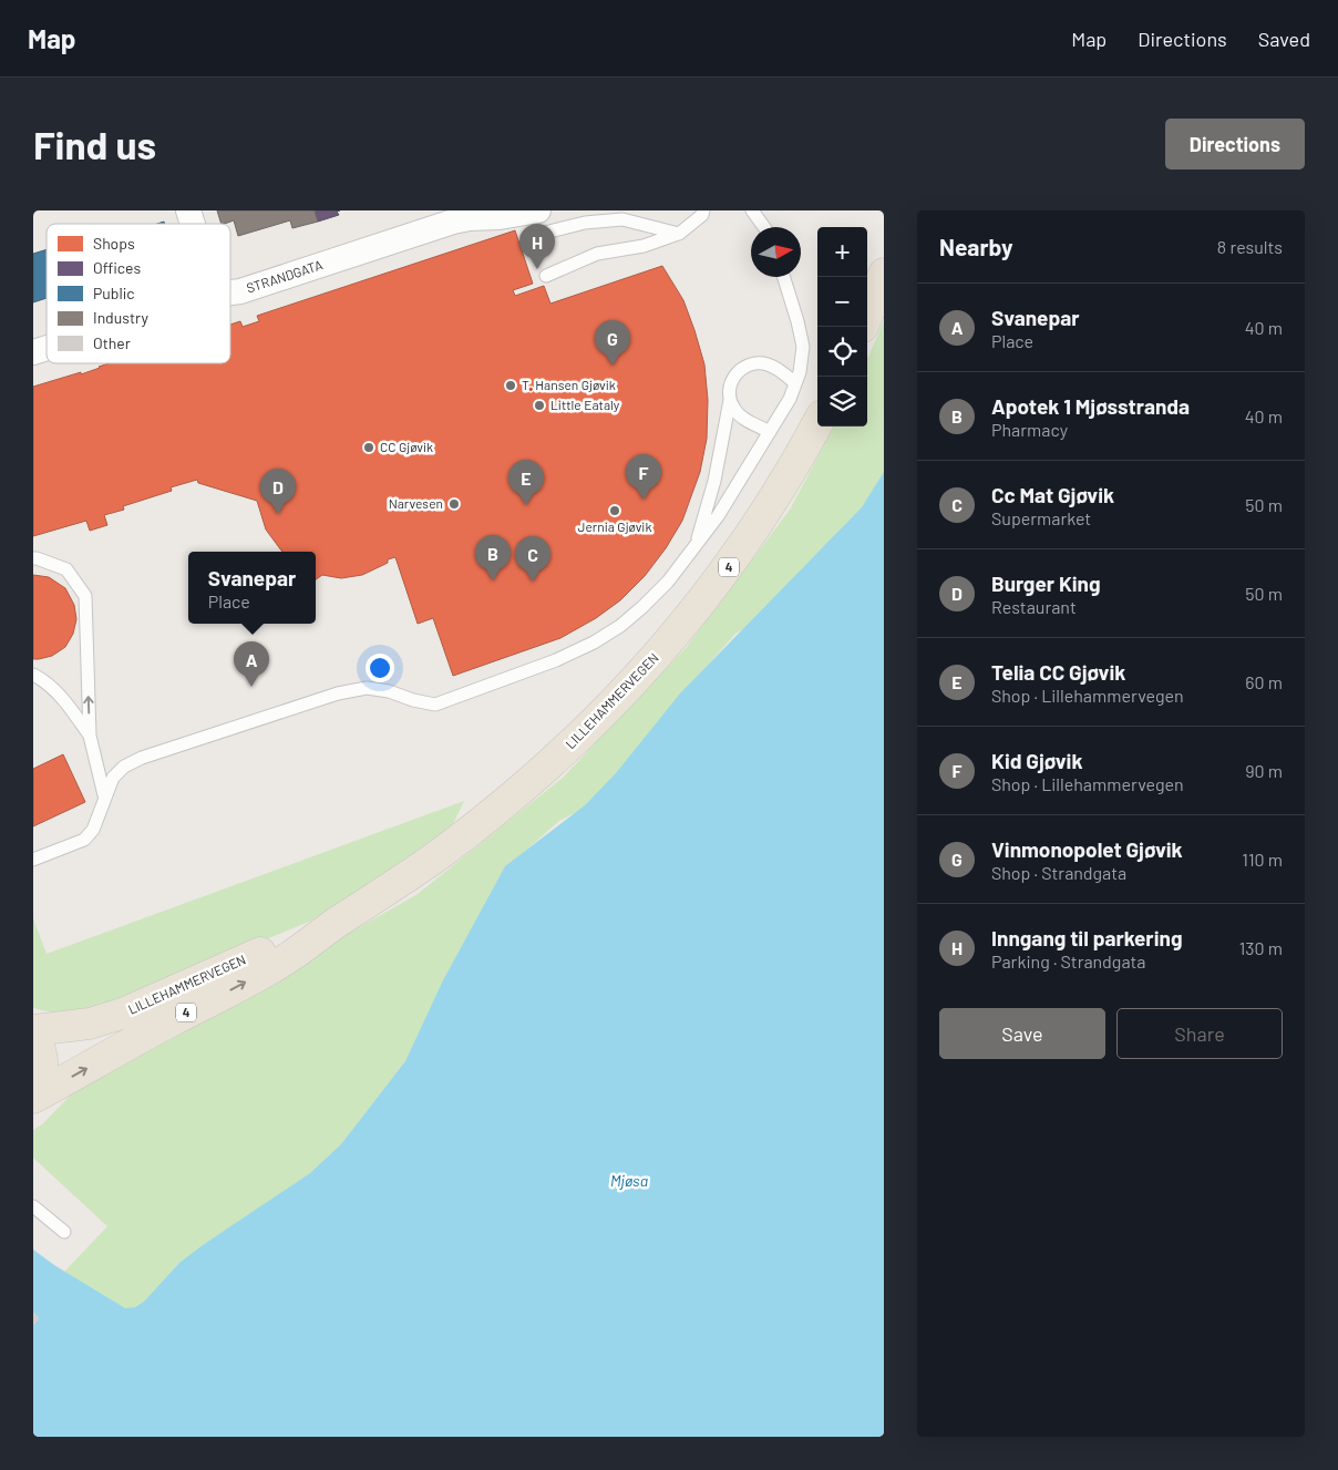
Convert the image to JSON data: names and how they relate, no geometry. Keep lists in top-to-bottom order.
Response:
{
  "streets": {
    "highway": ["4", "LILLEHAMMERVEGEN"],
    "street": ["STRANDGATA"]
  },
  "crossings": [
    ["4", "LILLEHAMMERVEGEN"]
  ],
  "water": ["Mjøsa"],
  "places": [
    "T. Hansen Gjøvik",
    "Little Eataly",
    "CC Gjøvik",
    "Narvesen",
    "Jernia Gjøvik"
  ],
  "legend": [
    "Shops",
    "Offices",
    "Public",
    "Industry",
    "Other"
  ],
  "north": "right",
  "page": {
    "header": "Map",
    "nav": ["Map", "Directions", "Saved"],
    "buttons": [
      "Directions",
      ["Save", "Share"]
    ],
    "title": "Find us",
    "heading": ["Nearby", "8 results"],
    "pins": [
      "H",
      "G",
      "F",
      "E",
      "D",
      "B",
      "C",
      "A"
    ],
    "map_buttons": ["+", "−"],
    "list": [
      {
        "mark": "A",
        "name": "Svanepar",
        "note": "Place",
        "value": "40 m"
      },
      {
        "mark": "B",
        "name": "Apotek 1 Mjøsstranda",
        "note": "Pharmacy",
        "value": "40 m"
      },
      {
        "mark": "C",
        "name": "Cc Mat Gjøvik",
        "note": "Supermarket",
        "value": "50 m"
      },
      {
        "mark": "D",
        "name": "Burger King",
        "note": "Restaurant",
        "value": "50 m"
      },
      {
        "mark": "E",
        "name": "Telia CC Gjøvik",
        "note": "Shop · Lillehammervegen",
        "value": "60 m"
      },
      {
        "mark": "F",
        "name": "Kid Gjøvik",
        "note": "Shop · Lillehammervegen",
        "value": "90 m"
      },
      {
        "mark": "G",
        "name": "Vinmonopolet Gjøvik",
        "note": "Shop · Strandgata",
        "value": "110 m"
      },
      {
        "mark": "H",
        "name": "Inngang til parkering",
        "note": "Parking · Strandgata",
        "value": "130 m"
      }
    ],
    "popup": ["Svanepar", "Place"]
  }
}
